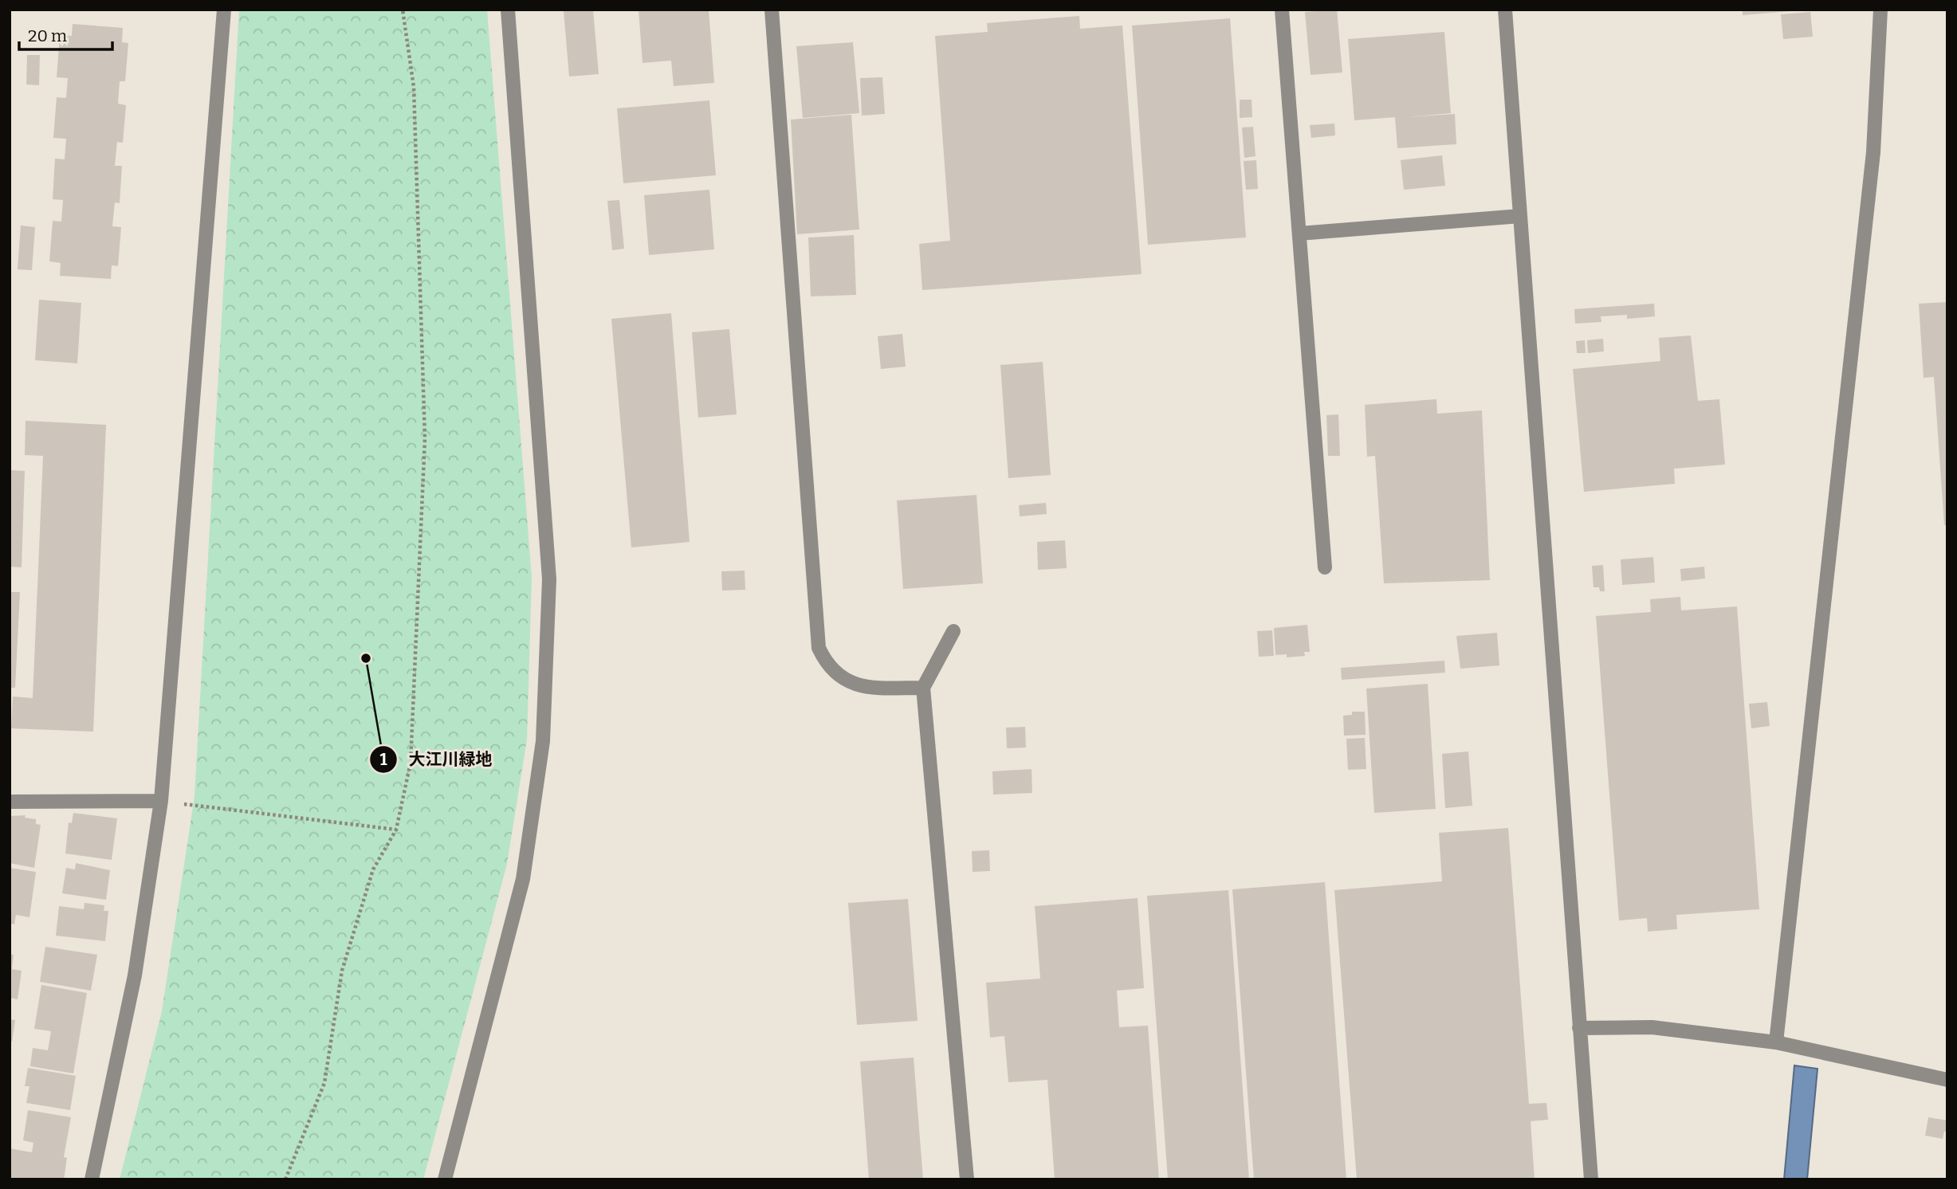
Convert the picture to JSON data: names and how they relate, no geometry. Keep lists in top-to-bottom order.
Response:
{
  "places": ["大江川緑地"],
  "scale_bar": "20 m"
}
